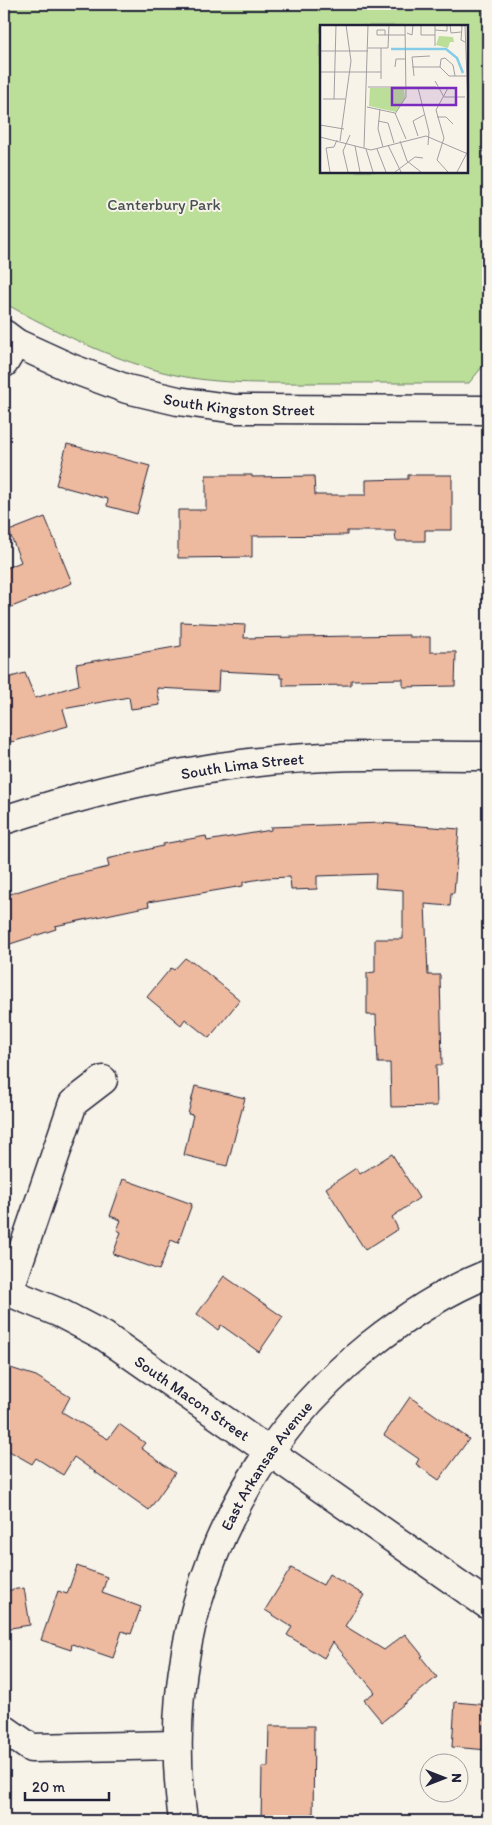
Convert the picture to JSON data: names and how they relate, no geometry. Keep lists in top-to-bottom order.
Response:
{
  "streets": {
    "street": [
      "South Kingston Street",
      "South Lima Street",
      "South Macon Street",
      "East Arkansas Avenue"
    ]
  },
  "crossings": [
    ["South Macon Street", "East Arkansas Avenue"]
  ],
  "parks": ["Canterbury Park"],
  "scale_bar": "20 m",
  "north": "right"
}
